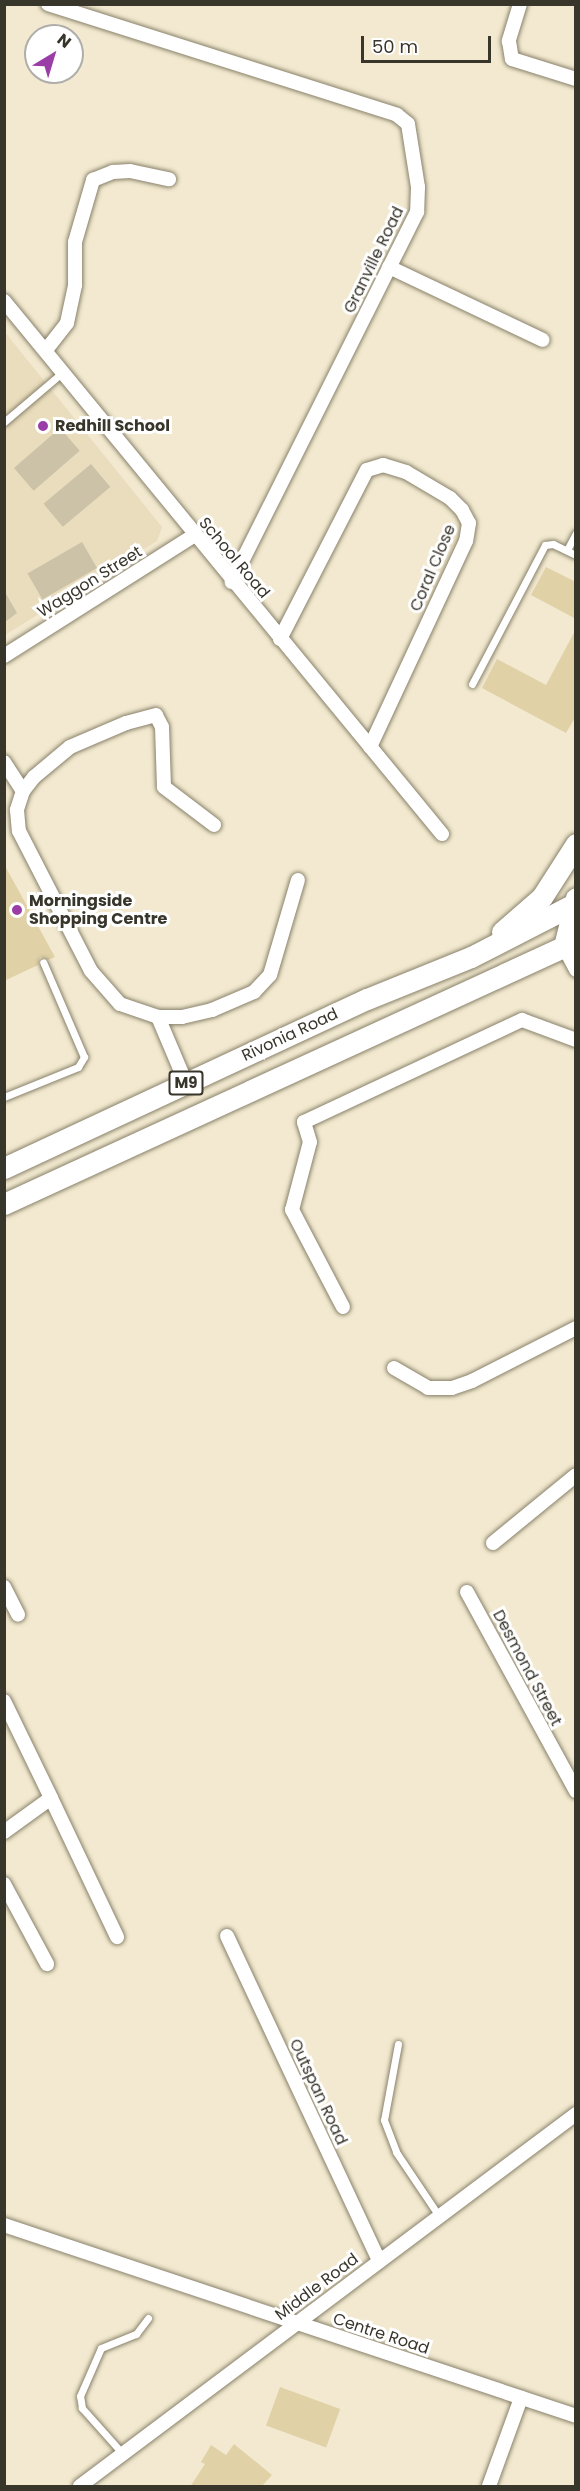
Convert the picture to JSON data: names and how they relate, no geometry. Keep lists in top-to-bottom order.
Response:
{
  "streets": {
    "main road": ["Rivonia Road", "M9"],
    "street": [
      "Granville Road",
      "School Road",
      "Coral Close",
      "Waggon Street",
      "Desmond Street",
      "Outspan Road",
      "Middle Road",
      "Centre Road"
    ]
  },
  "crossings": [
    ["Granville Road", "School Road"],
    ["School Road", "Coral Close"],
    ["School Road", "Waggon Street"],
    ["Outspan Road", "Middle Road"],
    ["Middle Road", "Centre Road"]
  ],
  "places": ["Redhill School", "Morningside Shopping Centre"],
  "scale_bar": "50 m",
  "north": "top right"
}
